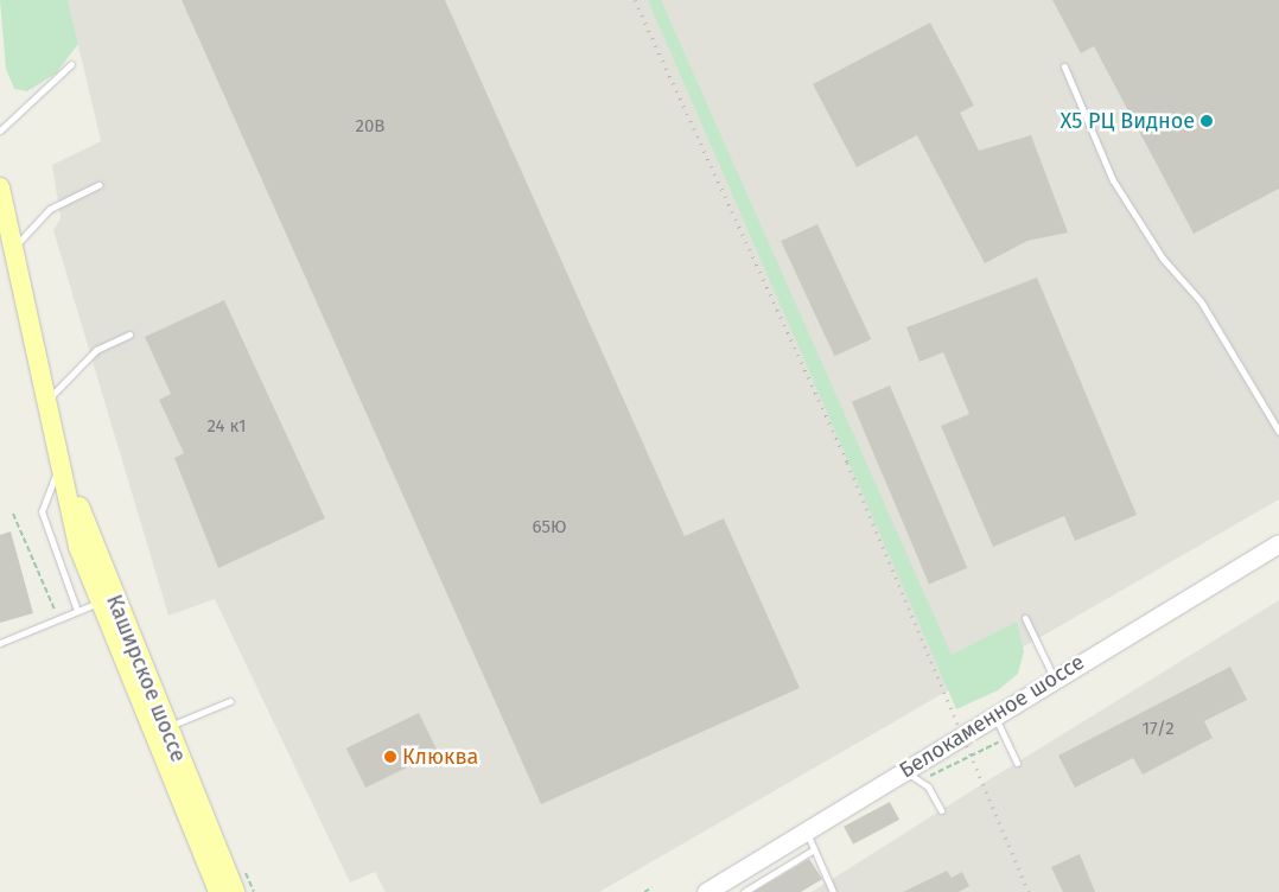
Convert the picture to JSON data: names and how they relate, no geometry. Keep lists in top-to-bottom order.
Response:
{
  "streets": {
    "main road": ["Каширское шоссе", "Белокаменное шоссе"]
  },
  "places": ["X5 РЦ Видное", "Клюква"],
  "house_numbers": [
    "20В",
    "24 к1",
    "65Ю",
    "17/2"
  ]
}
